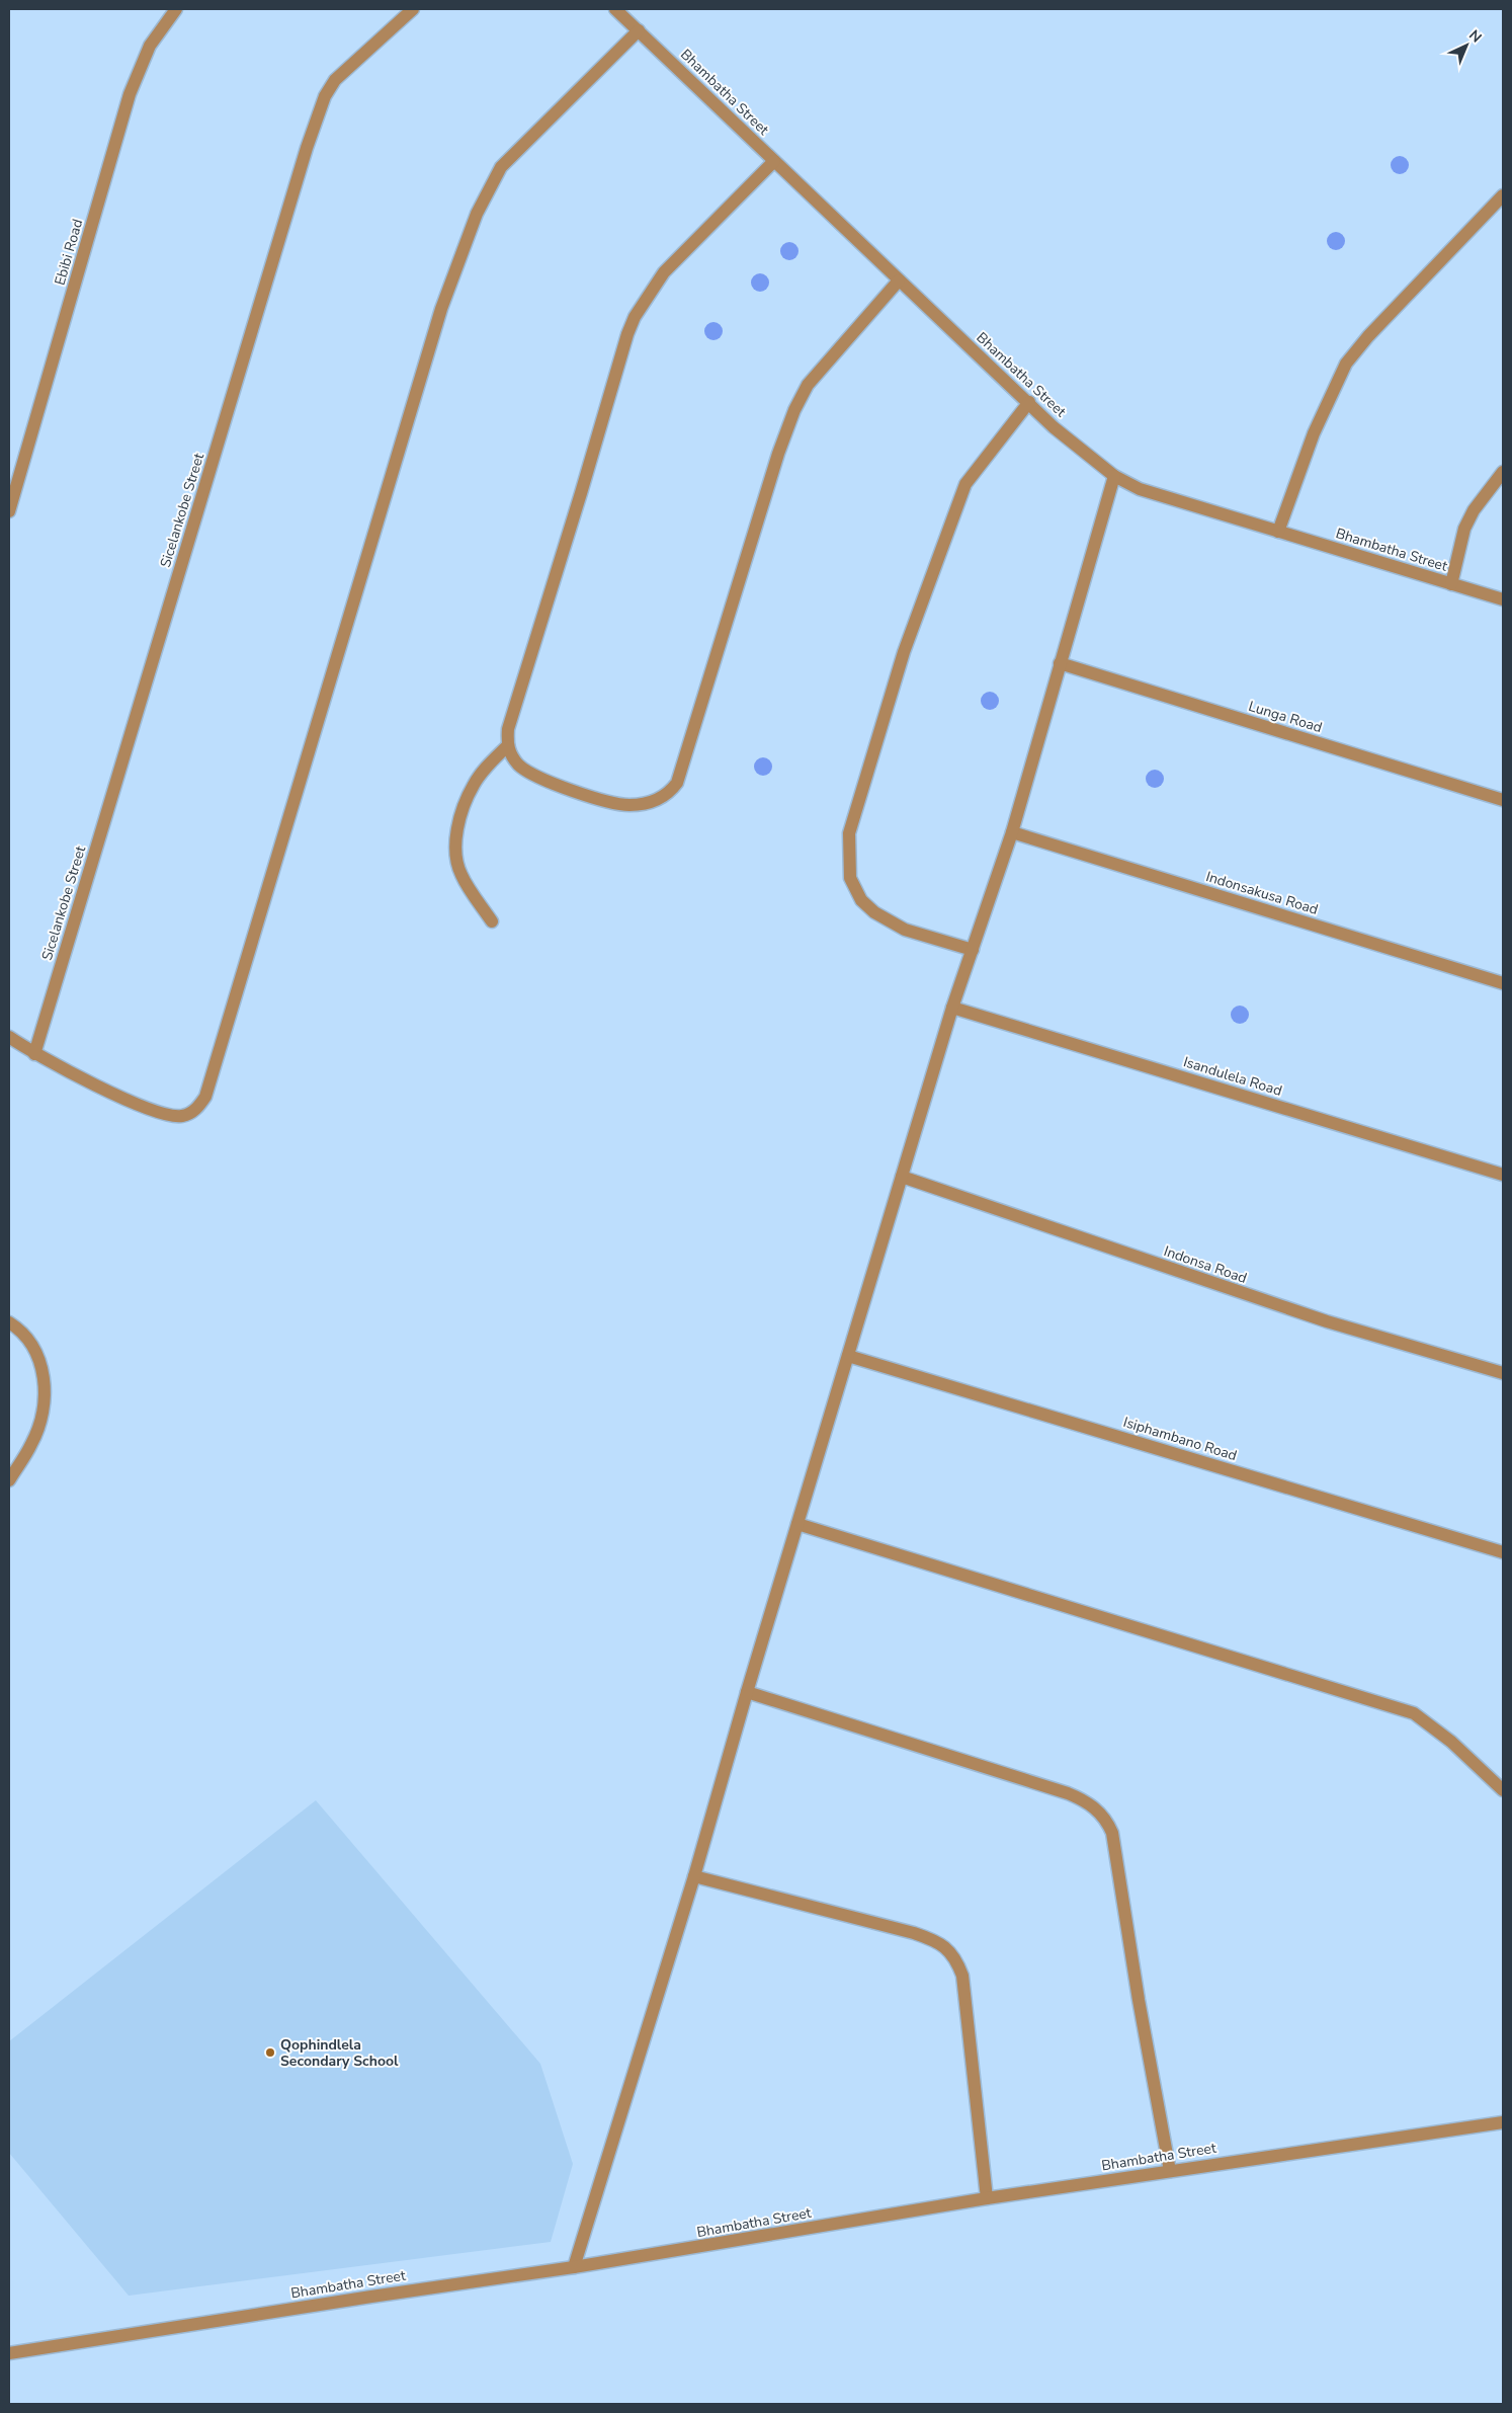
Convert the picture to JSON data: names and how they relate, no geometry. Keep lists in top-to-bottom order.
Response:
{
  "streets": {
    "street": [
      "Bhambatha Street",
      "Ebibi Road",
      "Sicelankobe Street",
      "Lunga Road",
      "Indonsakusa Road",
      "Isandulela Road",
      "Indonsa Road",
      "Isiphambano Road"
    ]
  },
  "places": ["Qophindlela Secondary School"],
  "north": "top right"
}
